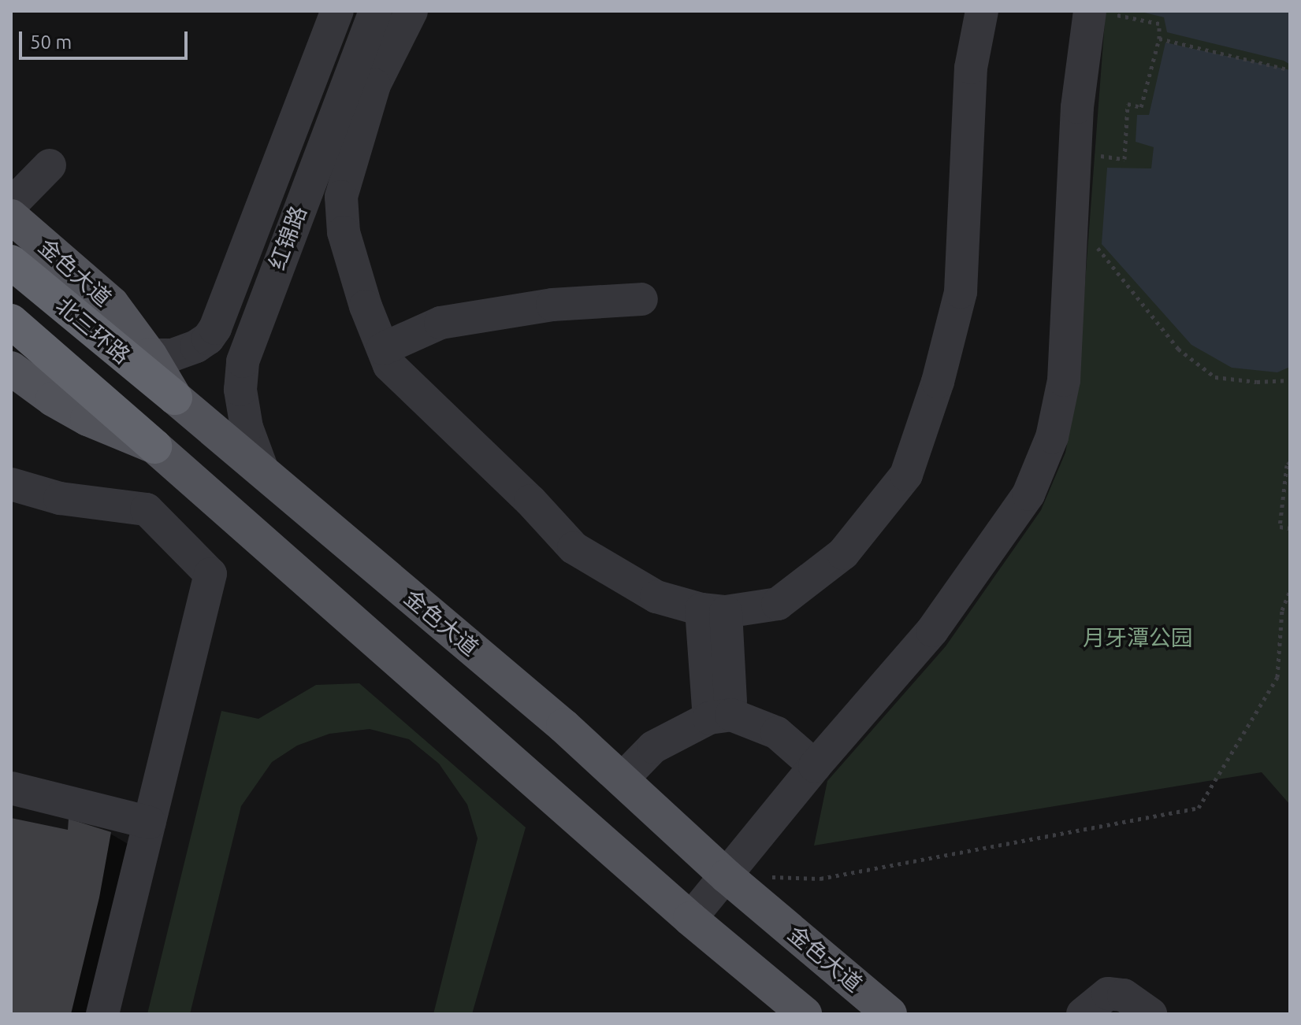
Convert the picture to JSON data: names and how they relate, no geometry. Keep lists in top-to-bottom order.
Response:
{
  "streets": {
    "highway": ["北三环路"],
    "main road": ["金色大道"],
    "street": ["红锦路"]
  },
  "crossings": [
    ["红锦路", "金色大道"],
    ["金色大道", "北三环路"]
  ],
  "parks": ["月牙潭公园"],
  "scale_bar": "50 m"
}
